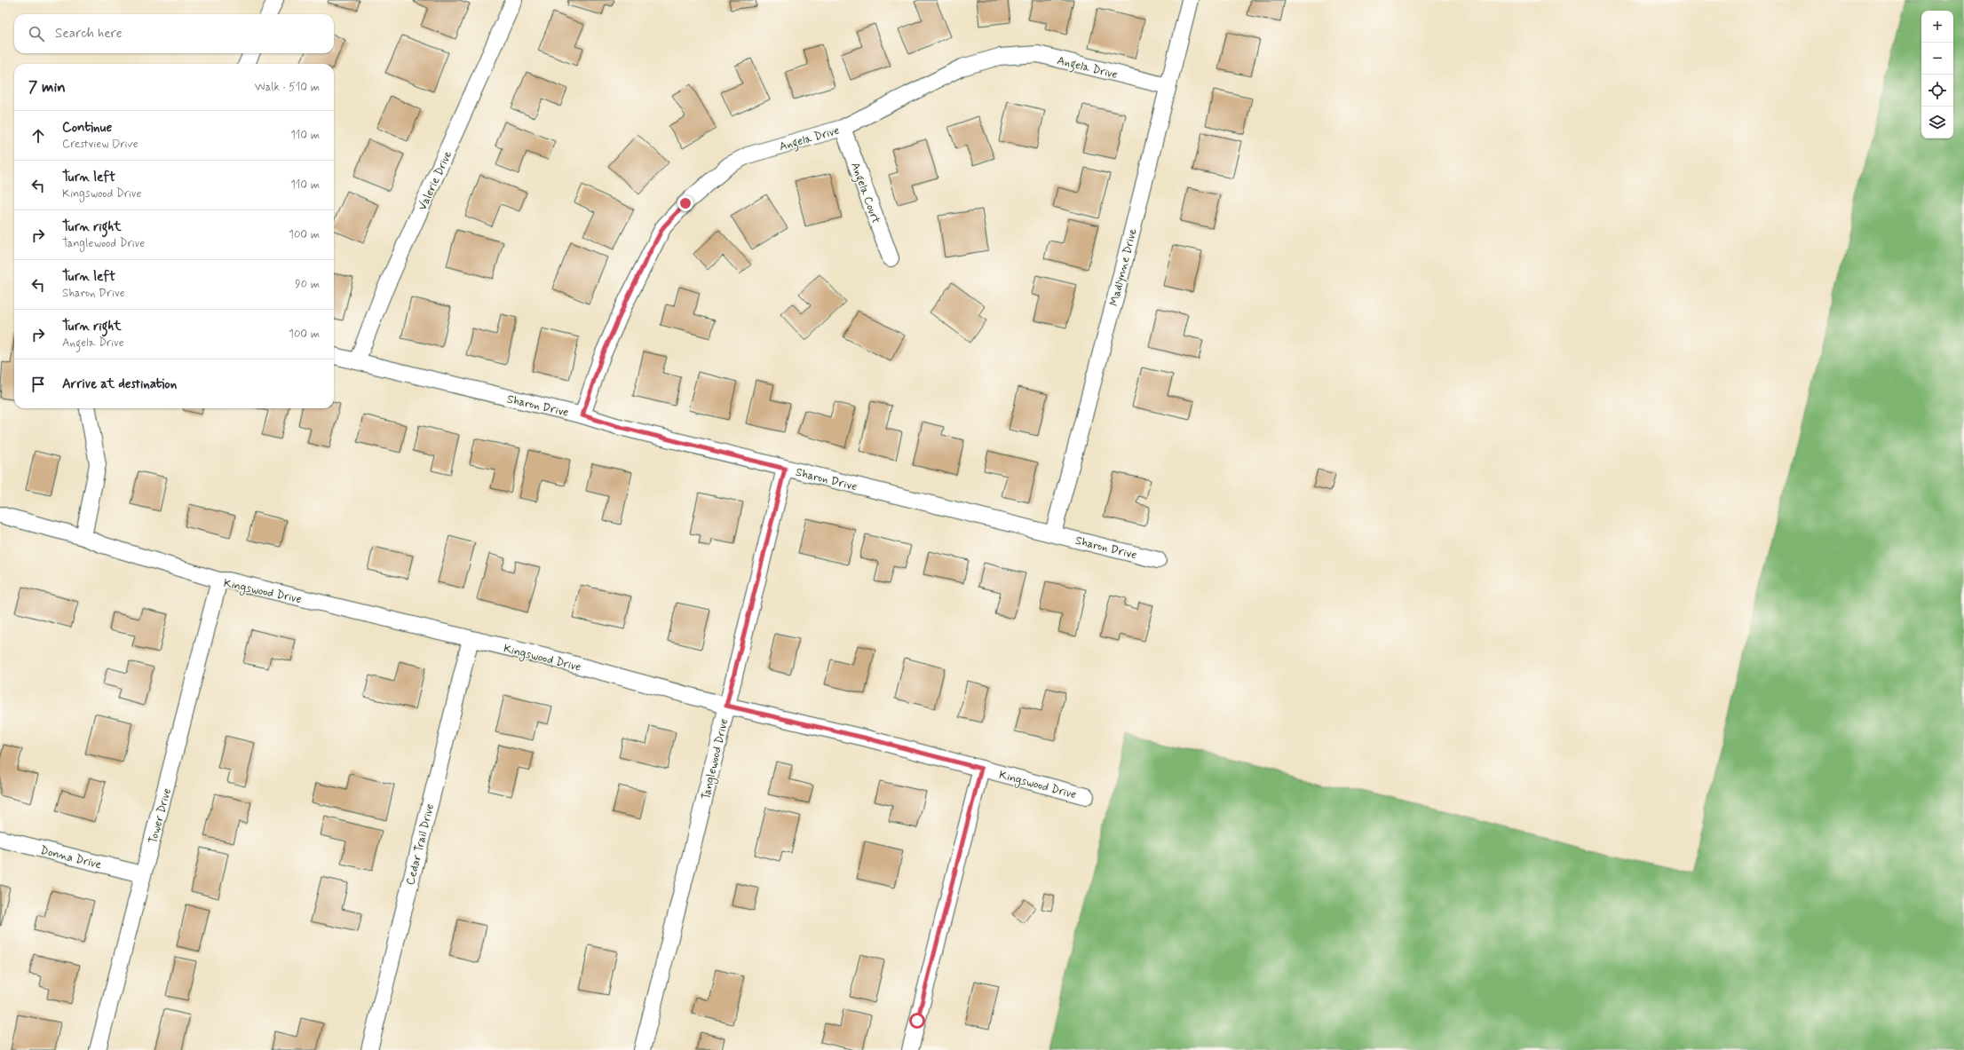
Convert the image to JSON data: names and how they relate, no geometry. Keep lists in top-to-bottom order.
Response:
{
  "streets": {
    "street": [
      "Angela Drive",
      "Valerie Drive",
      "Angela Court",
      "Madlynne Drive",
      "Sharon Drive",
      "Kingswood Drive",
      "Tanglewood Drive",
      "Tower Drive",
      "Cedar Trail Drive",
      "Donna Drive"
    ]
  },
  "crossings": [
    ["Angela Drive", "Angela Court"],
    ["Angela Drive", "Madlynne Drive"],
    ["Angela Drive", "Sharon Drive"],
    ["Valerie Drive", "Sharon Drive"],
    ["Madlynne Drive", "Sharon Drive"],
    ["Sharon Drive", "Tanglewood Drive"],
    ["Kingswood Drive", "Tanglewood Drive"],
    ["Kingswood Drive", "Tower Drive"],
    ["Kingswood Drive", "Cedar Trail Drive"],
    ["Tower Drive", "Donna Drive"]
  ],
  "page": {
    "map_buttons": ["+", "−"],
    "search": "Search here",
    "heading": ["7 min", "Walk · 510 m"],
    "list": [
      ["Continue", "Crestview Drive", "110 m"],
      ["Turn left", "Kingswood Drive", "110 m"],
      ["Turn right", "Tanglewood Drive", "100 m"],
      ["Turn left", "Sharon Drive", "90 m"],
      ["Turn right", "Angela Drive", "100 m"],
      "Arrive at destination"
    ]
  }
}
